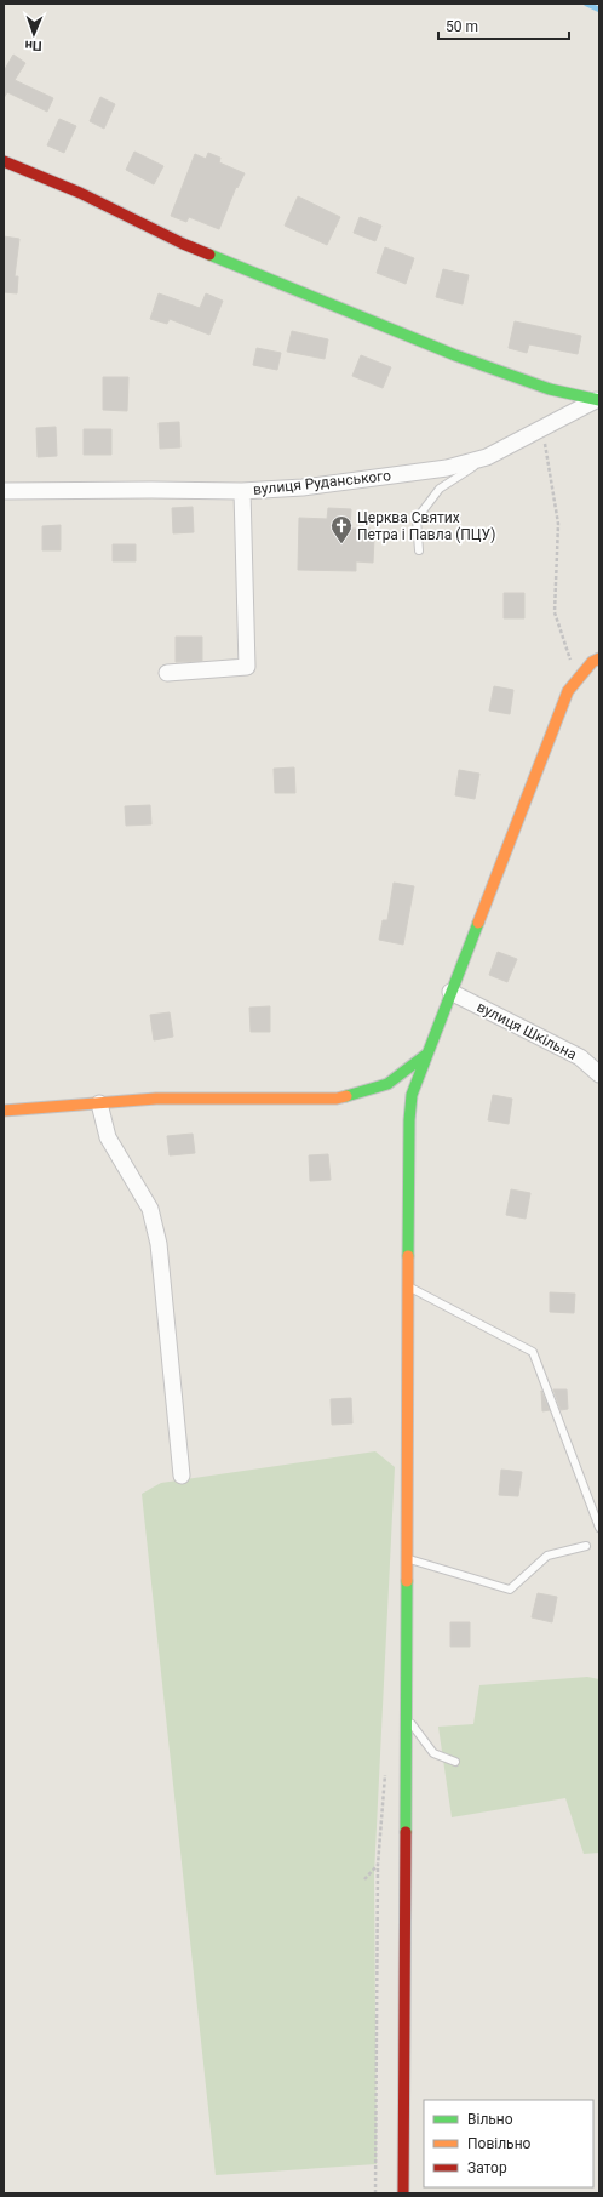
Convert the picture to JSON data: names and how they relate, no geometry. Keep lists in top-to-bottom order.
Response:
{
  "streets": {
    "street": ["вулиця Руданського", "вулиця Шкільна"]
  },
  "places": {
    "church": ["Церква Святих Петра і Павла (ПЦУ)"]
  },
  "legend": ["Вільно", "Повільно", "Затор"],
  "scale_bar": "50 m",
  "north": "bottom"
}
